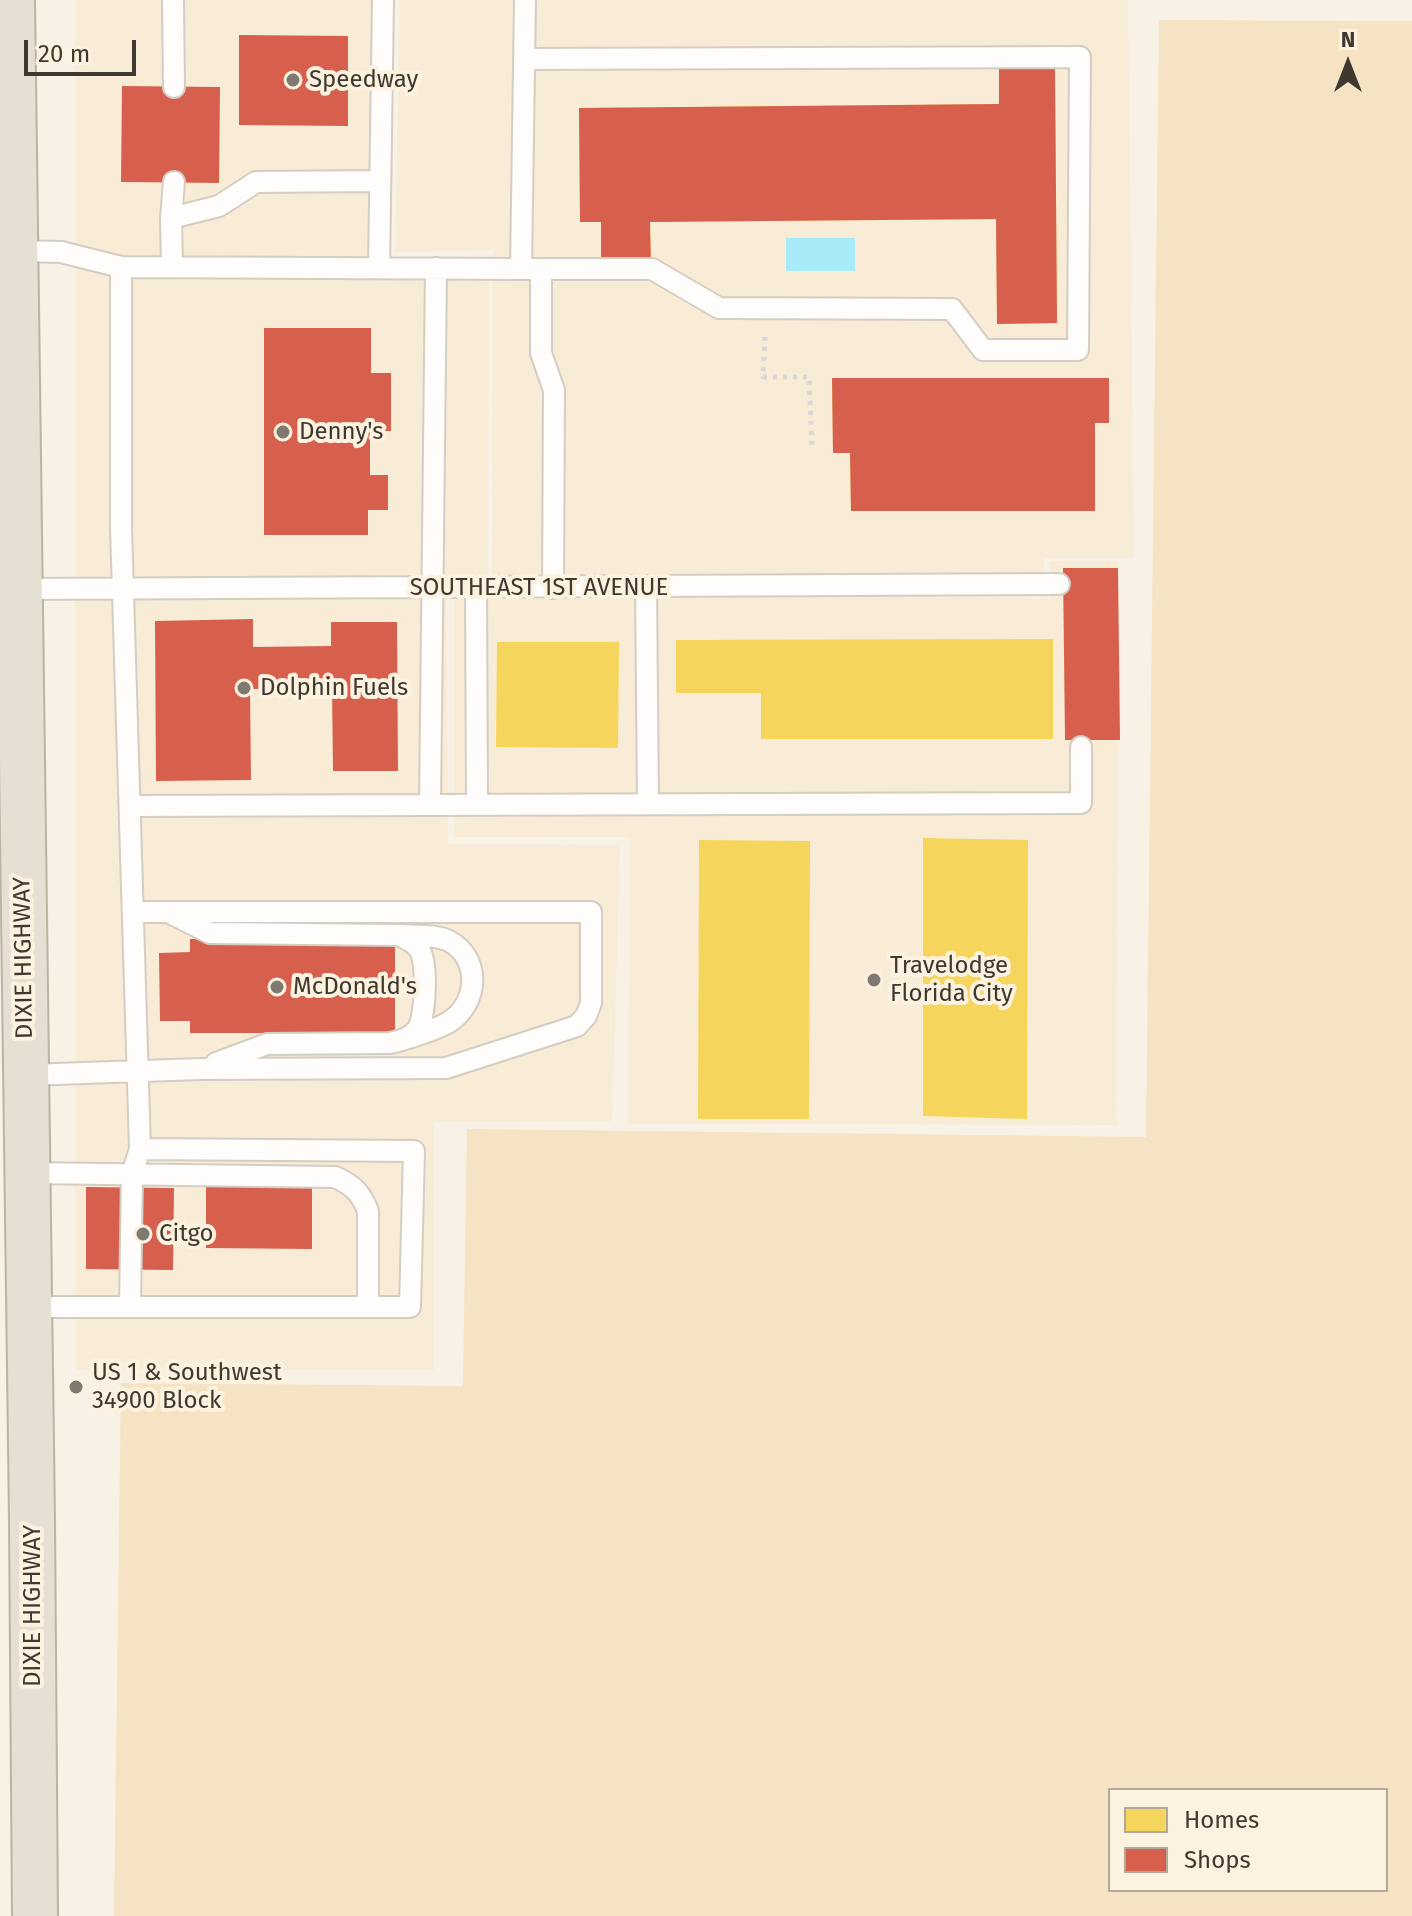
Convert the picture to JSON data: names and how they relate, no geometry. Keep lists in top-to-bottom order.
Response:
{
  "streets": {
    "highway": ["DIXIE HIGHWAY"],
    "lane": ["SOUTHEAST 1ST AVENUE"]
  },
  "crossings": [
    ["SOUTHEAST 1ST AVENUE", "DIXIE HIGHWAY"]
  ],
  "places": [
    "Speedway",
    "Denny's",
    "Dolphin Fuels",
    "Travelodge Florida City",
    "McDonald's",
    "Citgo",
    "US 1 & Southwest 34900 Block"
  ],
  "legend": ["Homes", "Shops"],
  "scale_bar": "20 m",
  "north": "top"
}
